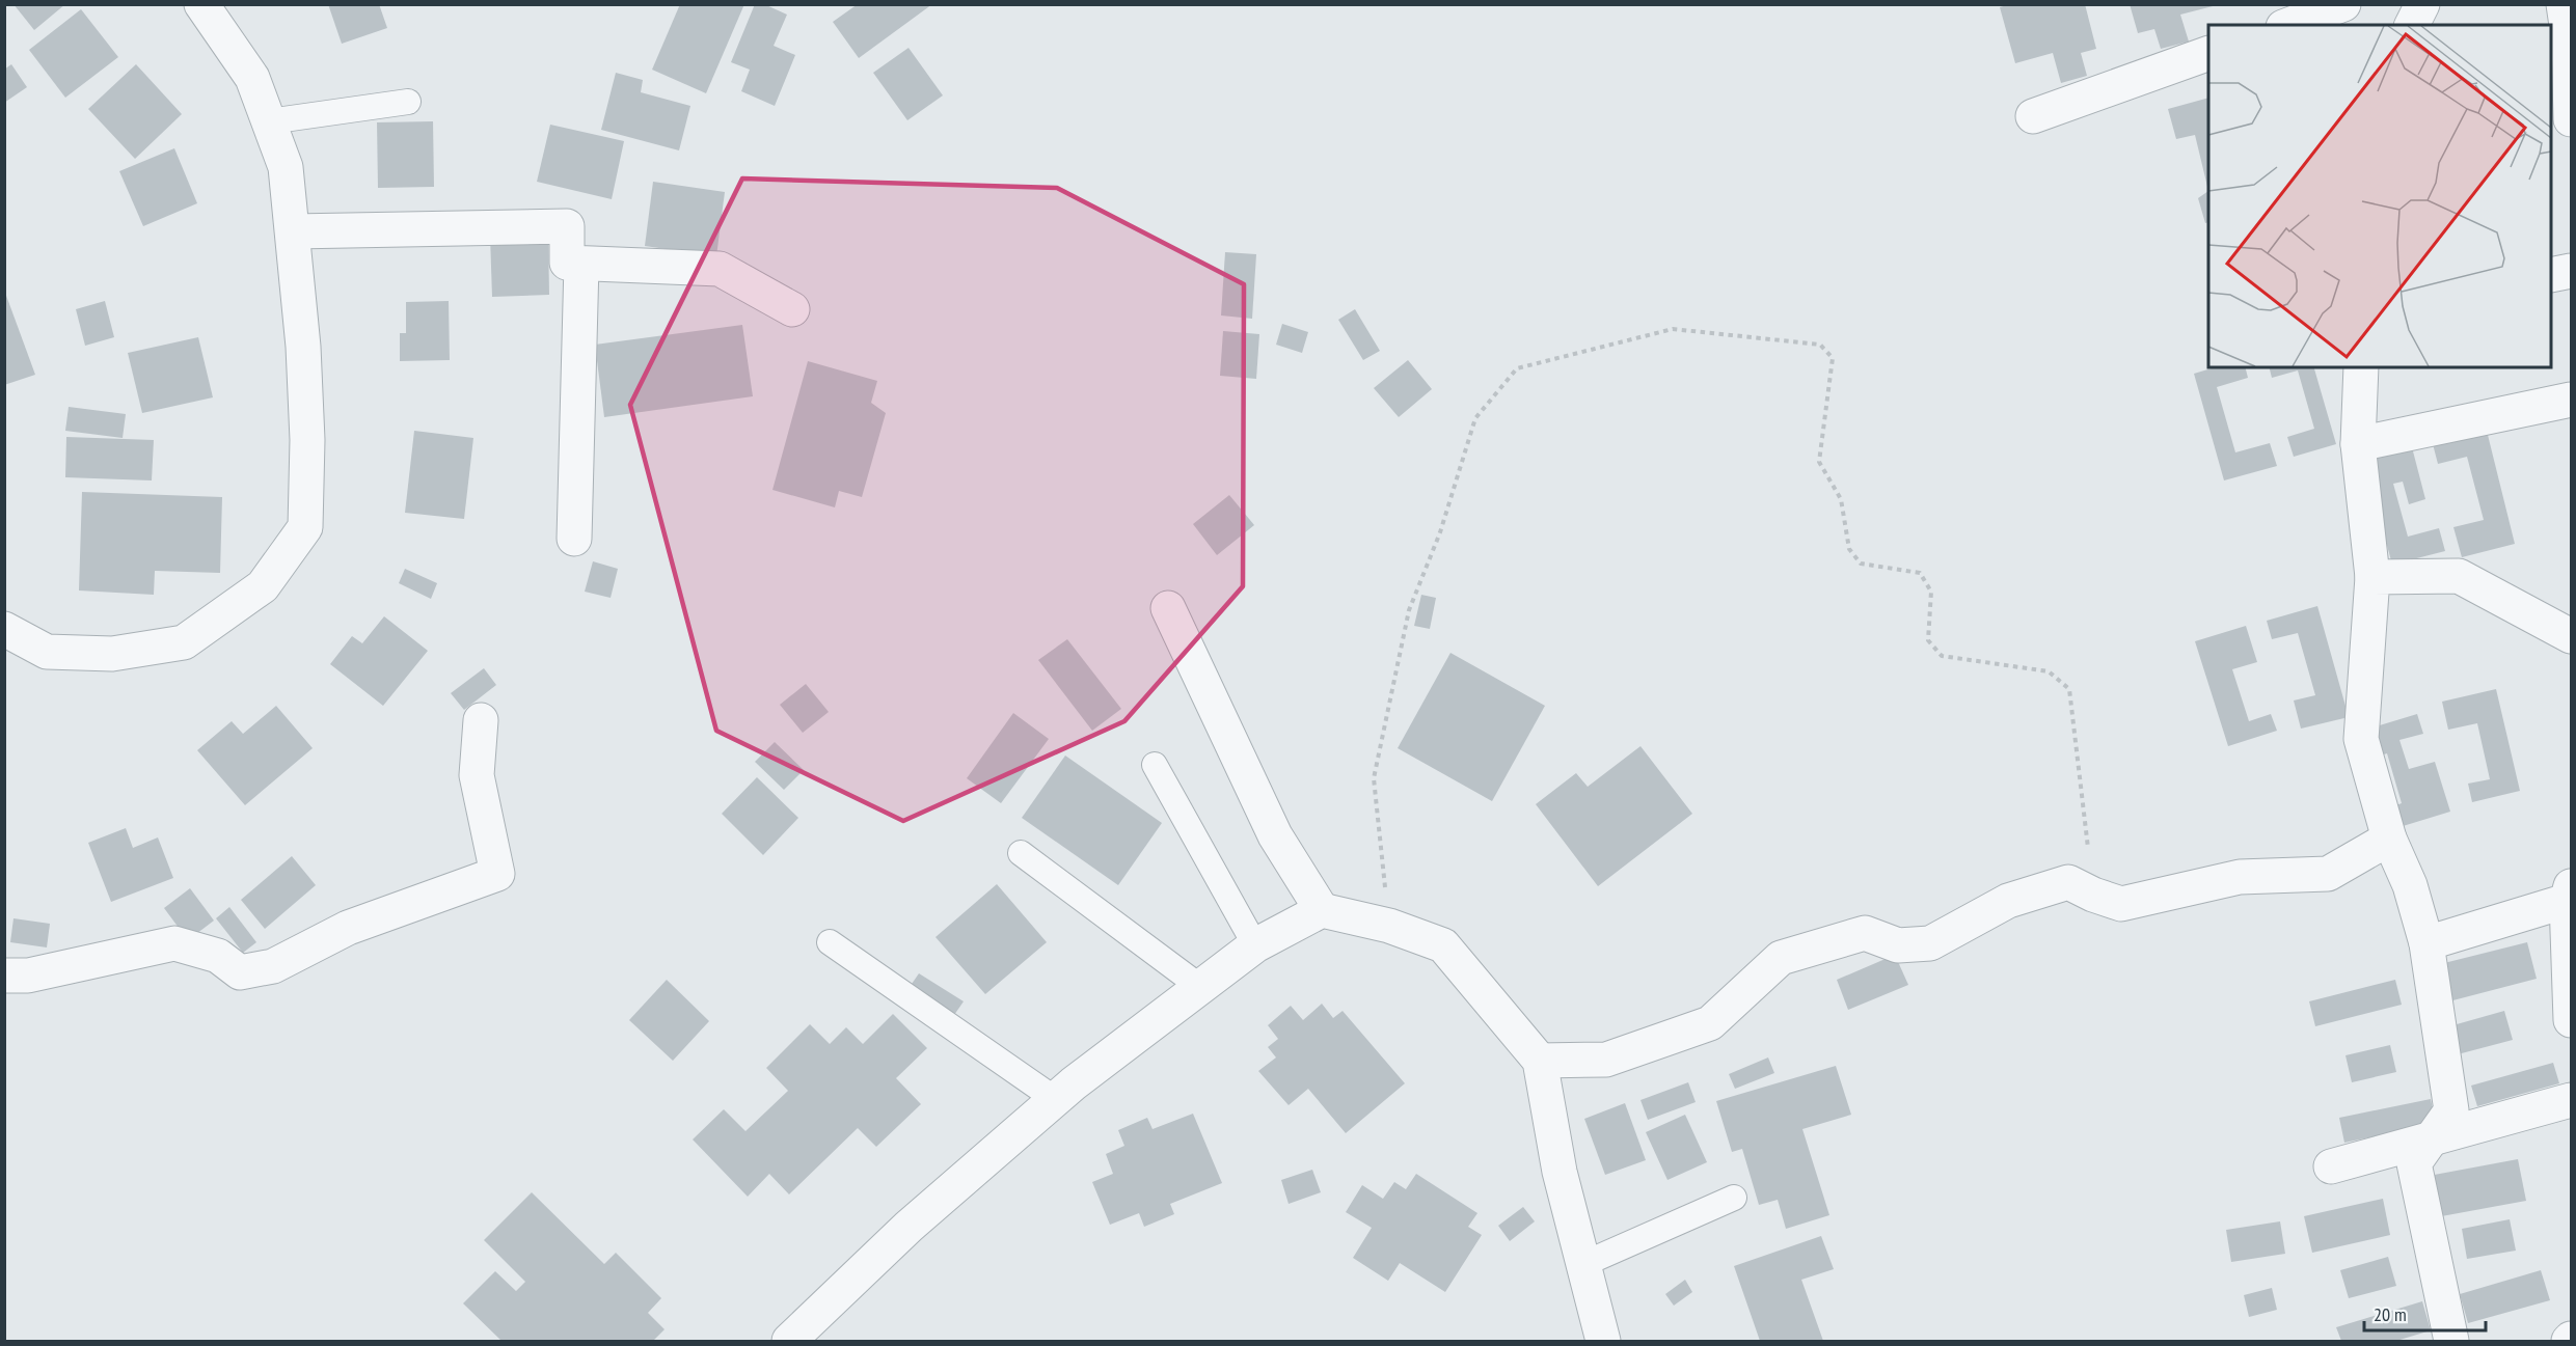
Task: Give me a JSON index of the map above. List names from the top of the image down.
{
  "scale_bar": "20 m"
}
